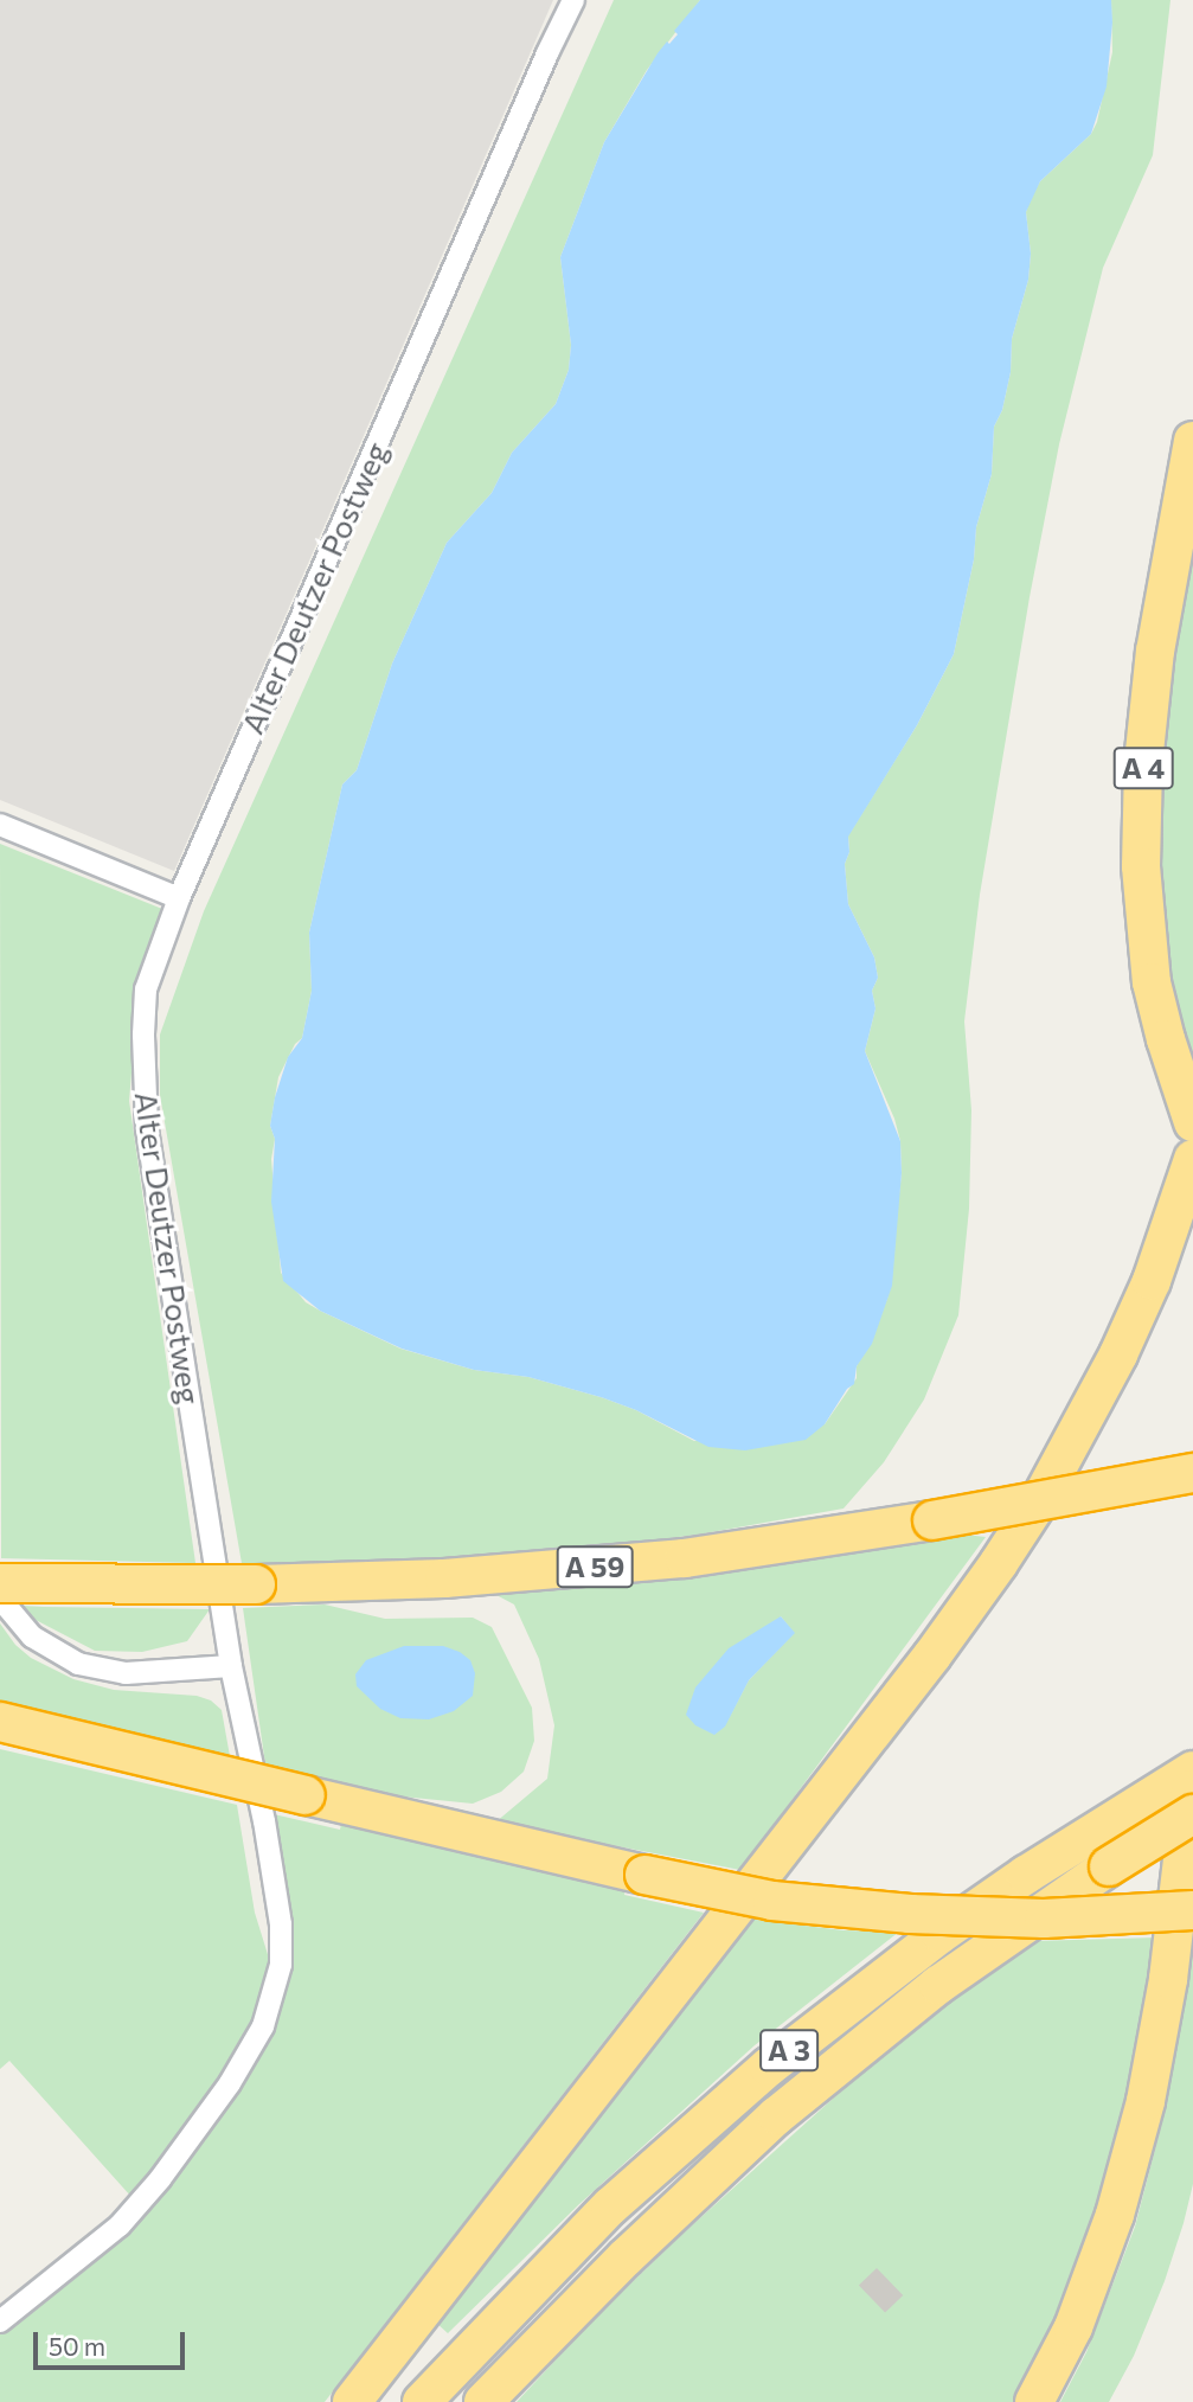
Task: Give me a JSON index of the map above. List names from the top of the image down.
{
  "streets": {
    "highway": ["A 4", "A 59", "A 3"],
    "street": ["Alter Deutzer Postweg"]
  },
  "scale_bar": "50 m"
}
